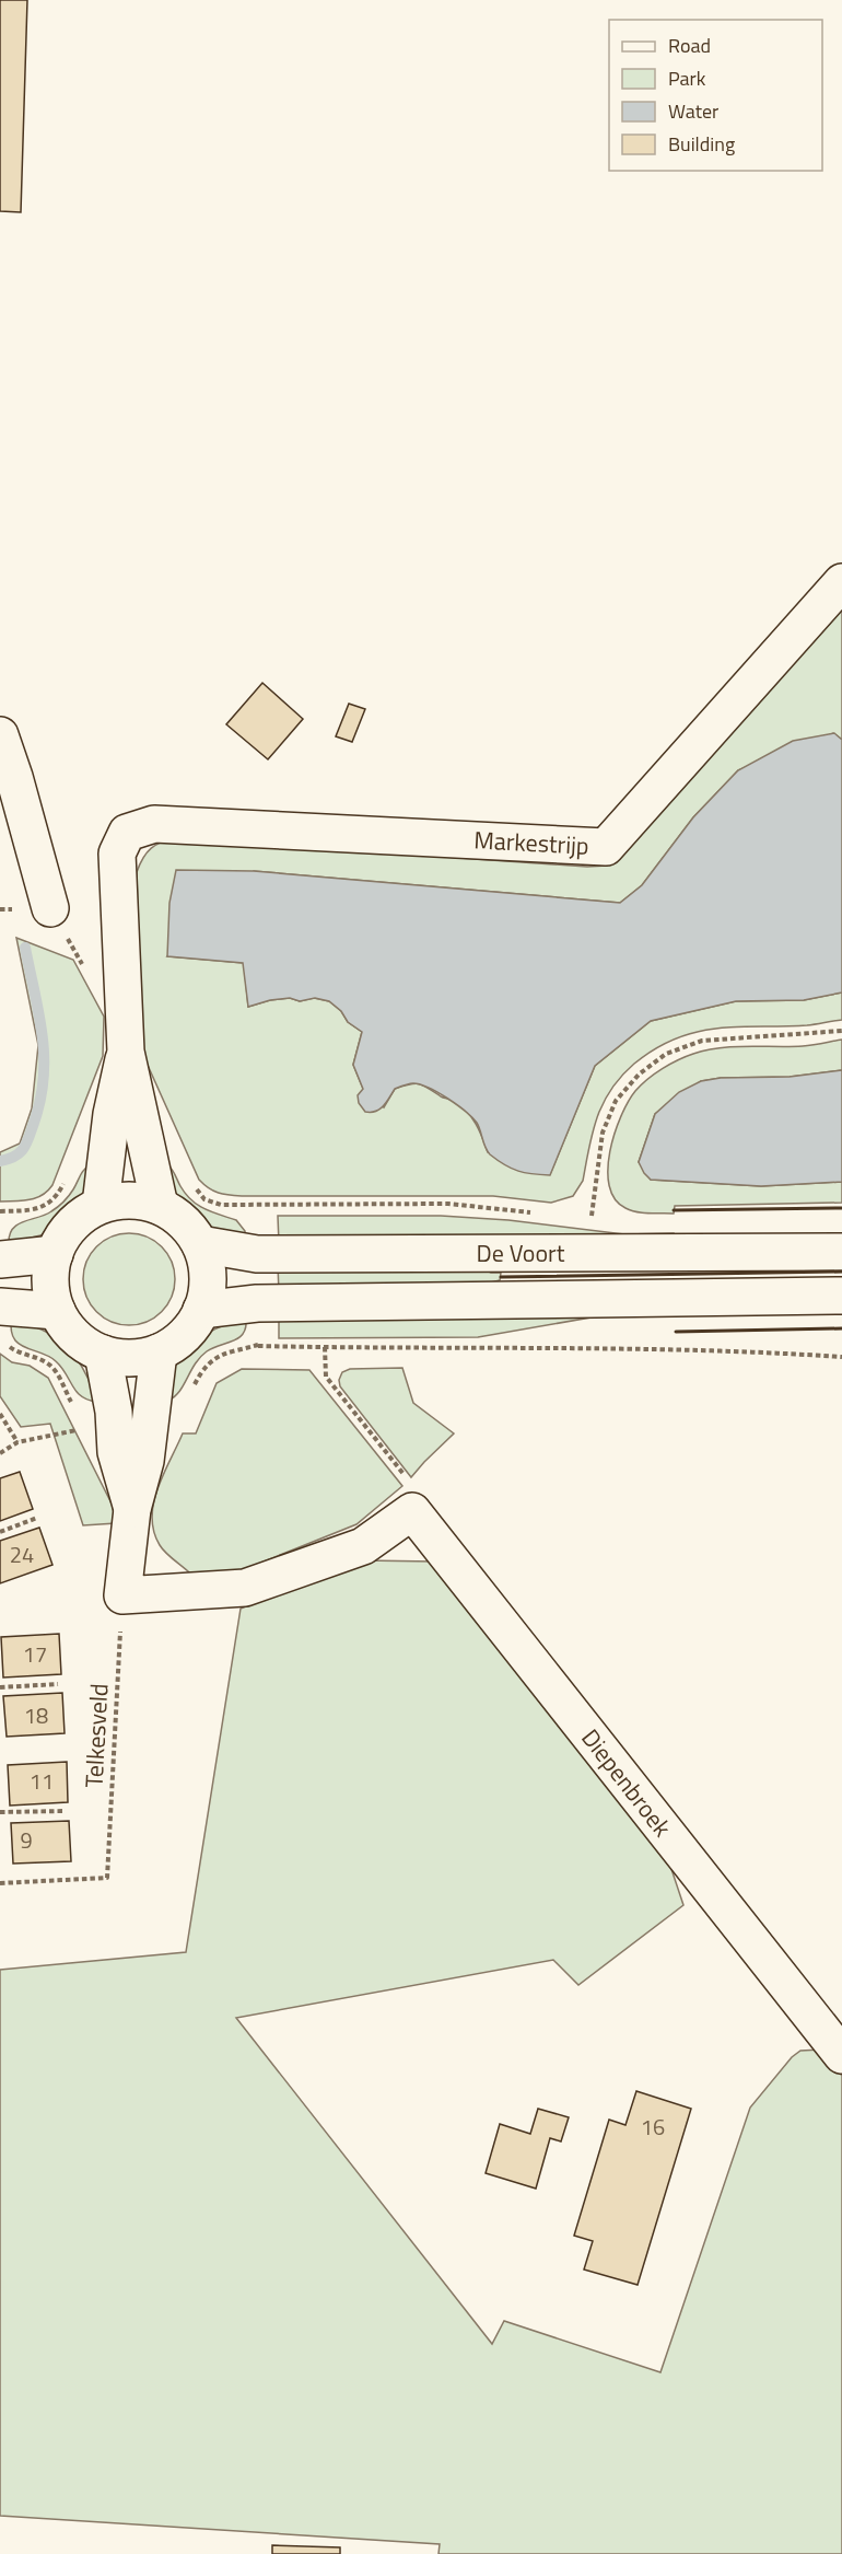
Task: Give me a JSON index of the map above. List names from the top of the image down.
{
  "streets": {
    "street": ["Markestrijp", "De Voort", "Diepenbroek"],
    "path": ["Telkesveld"]
  },
  "house_numbers": [
    "24",
    "17",
    "18",
    "11",
    "9",
    "16"
  ],
  "legend": [
    "Road",
    "Park",
    "Water",
    "Building"
  ]
}
